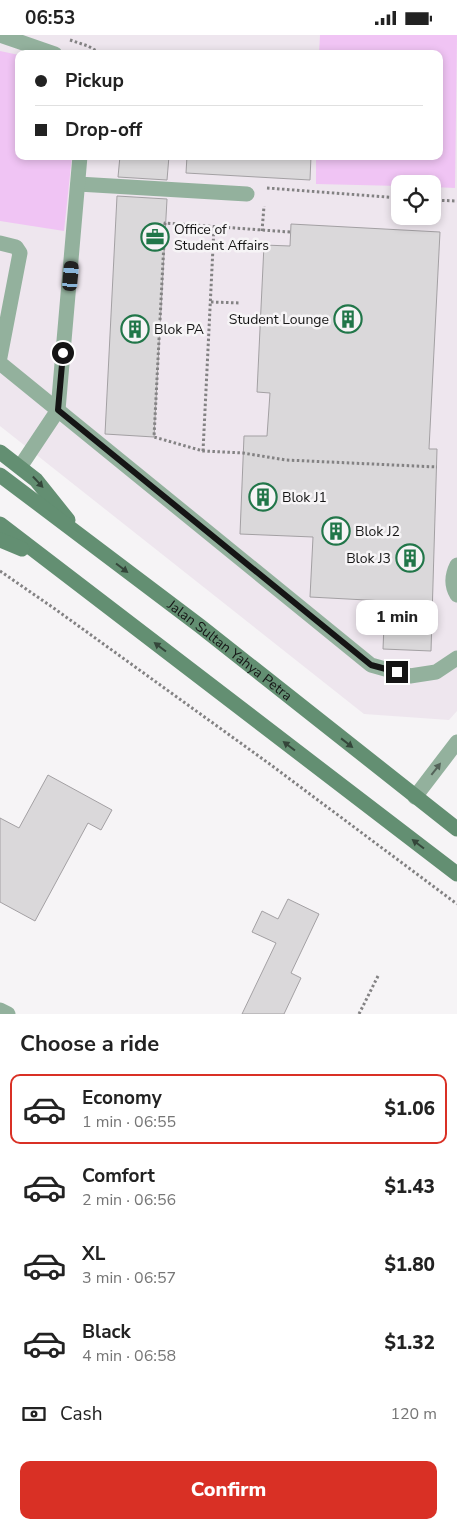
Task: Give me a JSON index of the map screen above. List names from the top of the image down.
{
  "streets": {
    "main road": ["Jalan Sultan Yahya Petra"]
  },
  "places": {
    "office": ["Office of Student Affairs"],
    "building": [
      "Student Lounge",
      "Blok PA",
      "Blok J1",
      "Blok J2",
      "Blok J3"
    ]
  },
  "page": {
    "status": "06:53",
    "banner": ["Pickup", "Drop-off"],
    "bubble": "1 min",
    "heading": "Choose a ride",
    "list": [
      {
        "name": "Economy",
        "note": "1 min · 06:55",
        "value": "$1.06"
      },
      {
        "name": "Comfort",
        "note": "2 min · 06:56",
        "value": "$1.43"
      },
      {
        "name": "XL",
        "note": "3 min · 06:57",
        "value": "$1.80"
      },
      {
        "name": "Black",
        "note": "4 min · 06:58",
        "value": "$1.32"
      }
    ],
    "pay": ["Cash", "120 m"],
    "buttons": "Confirm"
  }
}
